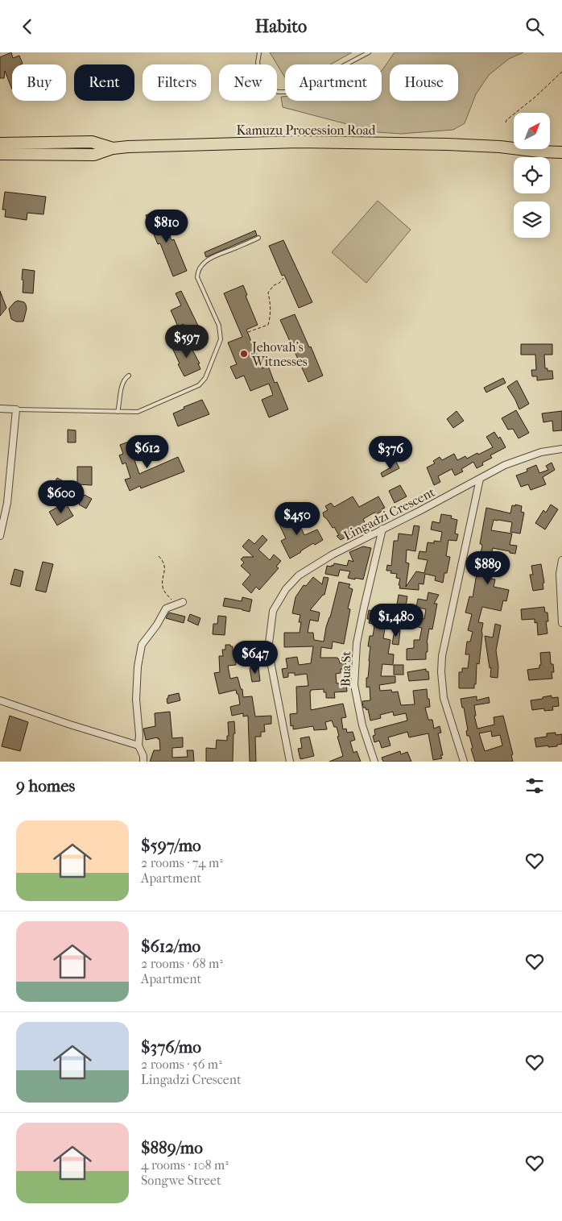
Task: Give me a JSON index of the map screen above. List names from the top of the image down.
{
  "streets": {
    "highway": ["Kamuzu Procession Road"],
    "street": ["Lingadzi Crescent", "Bua St"]
  },
  "crossings": [
    ["Lingadzi Crescent", "Bua St"]
  ],
  "places": ["Jehovah's Witnesses"],
  "north": "top right",
  "page": {
    "header": "Habito",
    "chip": [
      "Buy",
      "Rent",
      "Filters",
      "New",
      "Apartment",
      "House"
    ],
    "price": [
      "$810",
      "$597",
      "$612",
      "$376",
      "$600",
      "$450",
      "$889",
      "$1,480",
      "$647"
    ],
    "heading": "9 homes",
    "list": [
      {
        "name": "$597/mo",
        "note": "2 rooms · 74 m² · Apartment"
      },
      {
        "name": "$612/mo",
        "note": "2 rooms · 68 m² · Apartment"
      },
      {
        "name": "$376/mo",
        "note": "2 rooms · 56 m² · Lingadzi Crescent"
      },
      {
        "name": "$889/mo",
        "note": "4 rooms · 108 m² · Songwe Street"
      }
    ]
  }
}
